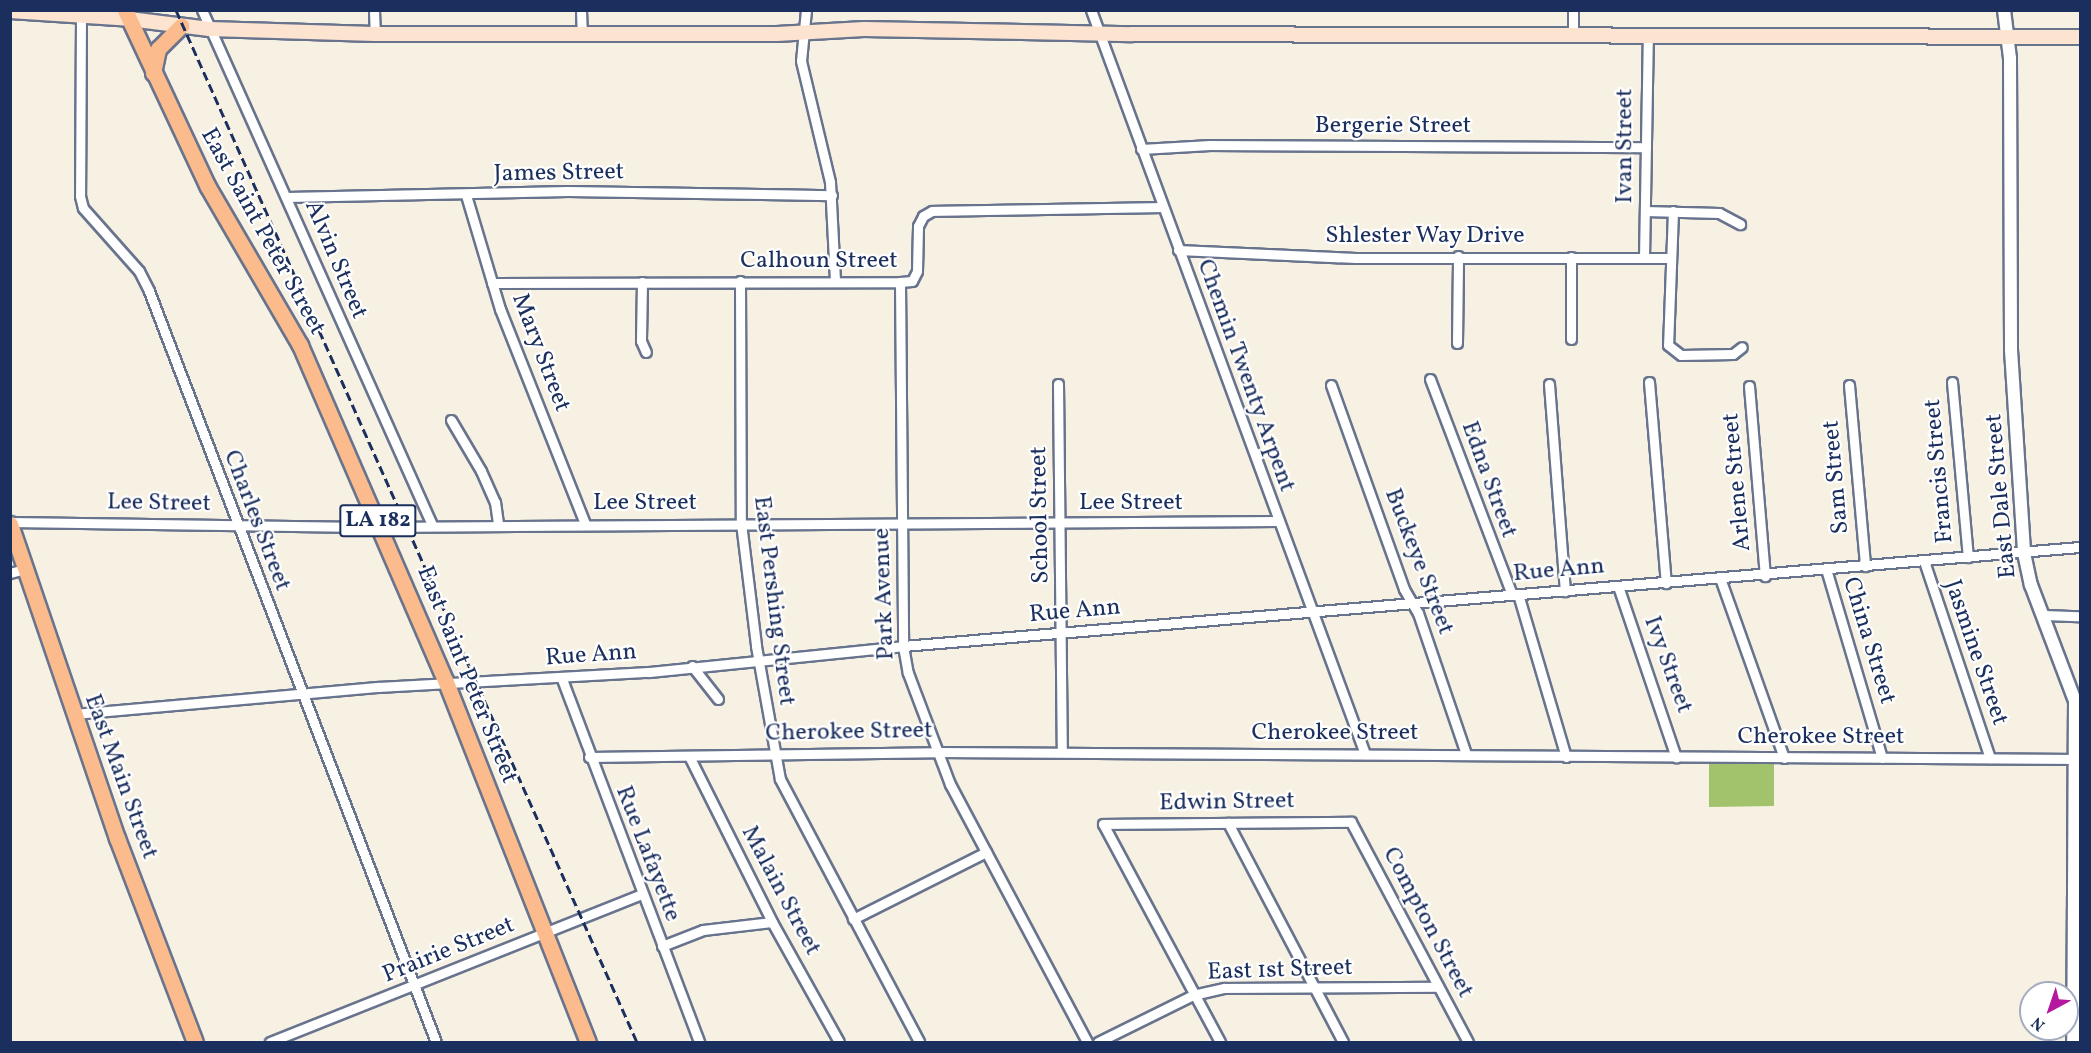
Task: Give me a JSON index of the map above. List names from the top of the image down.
{
  "streets": {
    "main road": ["East Saint Peter Street", "LA 182", "East Main Street"],
    "street": [
      "Bergerie Street",
      "Ivan Street",
      "James Street",
      "Shlester Way Drive",
      "Alvin Street",
      "Calhoun Street",
      "Mary Street",
      "Chemin Twenty Arpent",
      "Francis Street",
      "Sam Street",
      "Edna Street",
      "Arlene Street",
      "East Dale Street",
      "Lee Street",
      "School Street",
      "Charles Street",
      "Buckeye Street",
      "Rue Ann",
      "Park Avenue",
      "East Pershing Street",
      "China Street",
      "Jasmine Street",
      "Ivy Street",
      "Cherokee Street",
      "Edwin Street",
      "Rue Lafayette",
      "Malain Street",
      "Compton Street",
      "Prairie Street",
      "East 1st Street"
    ]
  },
  "crossings": [
    ["Bergerie Street", "Ivan Street"],
    ["Bergerie Street", "Chemin Twenty Arpent"],
    ["Ivan Street", "Shlester Way Drive"],
    ["James Street", "Alvin Street"],
    ["James Street", "Mary Street"],
    ["East Saint Peter Street", "Lee Street"],
    ["East Saint Peter Street", "Rue Ann"],
    ["East Saint Peter Street", "Prairie Street"],
    ["Shlester Way Drive", "Chemin Twenty Arpent"],
    ["Alvin Street", "Lee Street"],
    ["Calhoun Street", "Mary Street"],
    ["Calhoun Street", "Chemin Twenty Arpent"],
    ["Calhoun Street", "Park Avenue"],
    ["Calhoun Street", "East Pershing Street"],
    ["Mary Street", "Lee Street"],
    ["Chemin Twenty Arpent", "Lee Street"],
    ["Chemin Twenty Arpent", "Rue Ann"],
    ["Chemin Twenty Arpent", "Cherokee Street"],
    ["Francis Street", "Rue Ann"],
    ["Sam Street", "Rue Ann"],
    ["Edna Street", "Rue Ann"],
    ["Edna Street", "Cherokee Street"],
    ["Arlene Street", "Rue Ann"],
    ["East Dale Street", "Rue Ann"],
    ["East Dale Street", "Cherokee Street"],
    ["Lee Street", "School Street"],
    ["Lee Street", "Charles Street"],
    ["Lee Street", "Park Avenue"],
    ["Lee Street", "East Pershing Street"],
    ["Lee Street", "East Main Street"],
    ["School Street", "Rue Ann"],
    ["School Street", "Cherokee Street"],
    ["Charles Street", "Rue Ann"],
    ["Charles Street", "Prairie Street"],
    ["Buckeye Street", "Rue Ann"],
    ["Buckeye Street", "Cherokee Street"],
    ["Rue Ann", "Park Avenue"],
    ["Rue Ann", "East Pershing Street"],
    ["Rue Ann", "China Street"],
    ["Rue Ann", "Jasmine Street"],
    ["Rue Ann", "Ivy Street"],
    ["Rue Ann", "East Main Street"],
    ["Rue Ann", "Rue Lafayette"],
    ["Park Avenue", "Cherokee Street"],
    ["East Pershing Street", "Cherokee Street"],
    ["China Street", "Cherokee Street"],
    ["Jasmine Street", "Cherokee Street"],
    ["Ivy Street", "Cherokee Street"],
    ["Cherokee Street", "Rue Lafayette"],
    ["Cherokee Street", "Malain Street"],
    ["Edwin Street", "Compton Street"],
    ["Edwin Street", "East 1st Street"],
    ["Rue Lafayette", "Prairie Street"],
    ["Compton Street", "East 1st Street"]
  ],
  "north": "bottom left"
}
